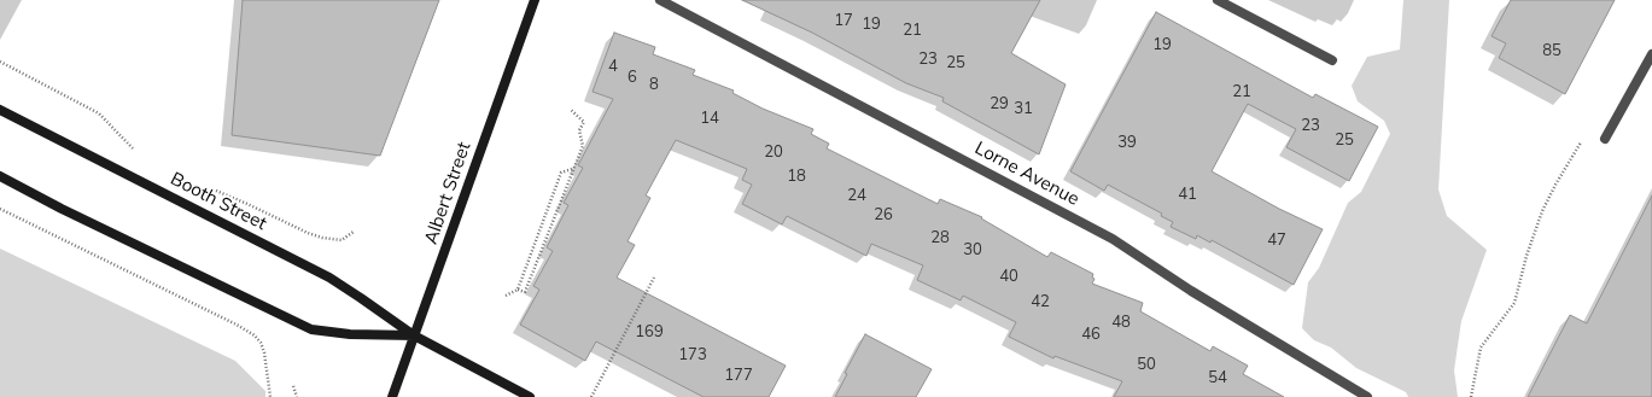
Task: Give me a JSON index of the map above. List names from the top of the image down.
{
  "streets": {
    "main road": ["Albert Street", "Booth Street"],
    "street": ["Lorne Avenue"]
  },
  "crossings": [
    ["Albert Street", "Booth Street"]
  ],
  "house_numbers": [
    "17",
    "19",
    "21",
    "19",
    "85",
    "23",
    "25",
    "4",
    "6",
    "8",
    "21",
    "29",
    "31",
    "14",
    "23",
    "25",
    "39",
    "20",
    "18",
    "41",
    "24",
    "26",
    "28",
    "47",
    "30",
    "40",
    "42",
    "48",
    "169",
    "46",
    "173",
    "50",
    "177",
    "54"
  ]
}
